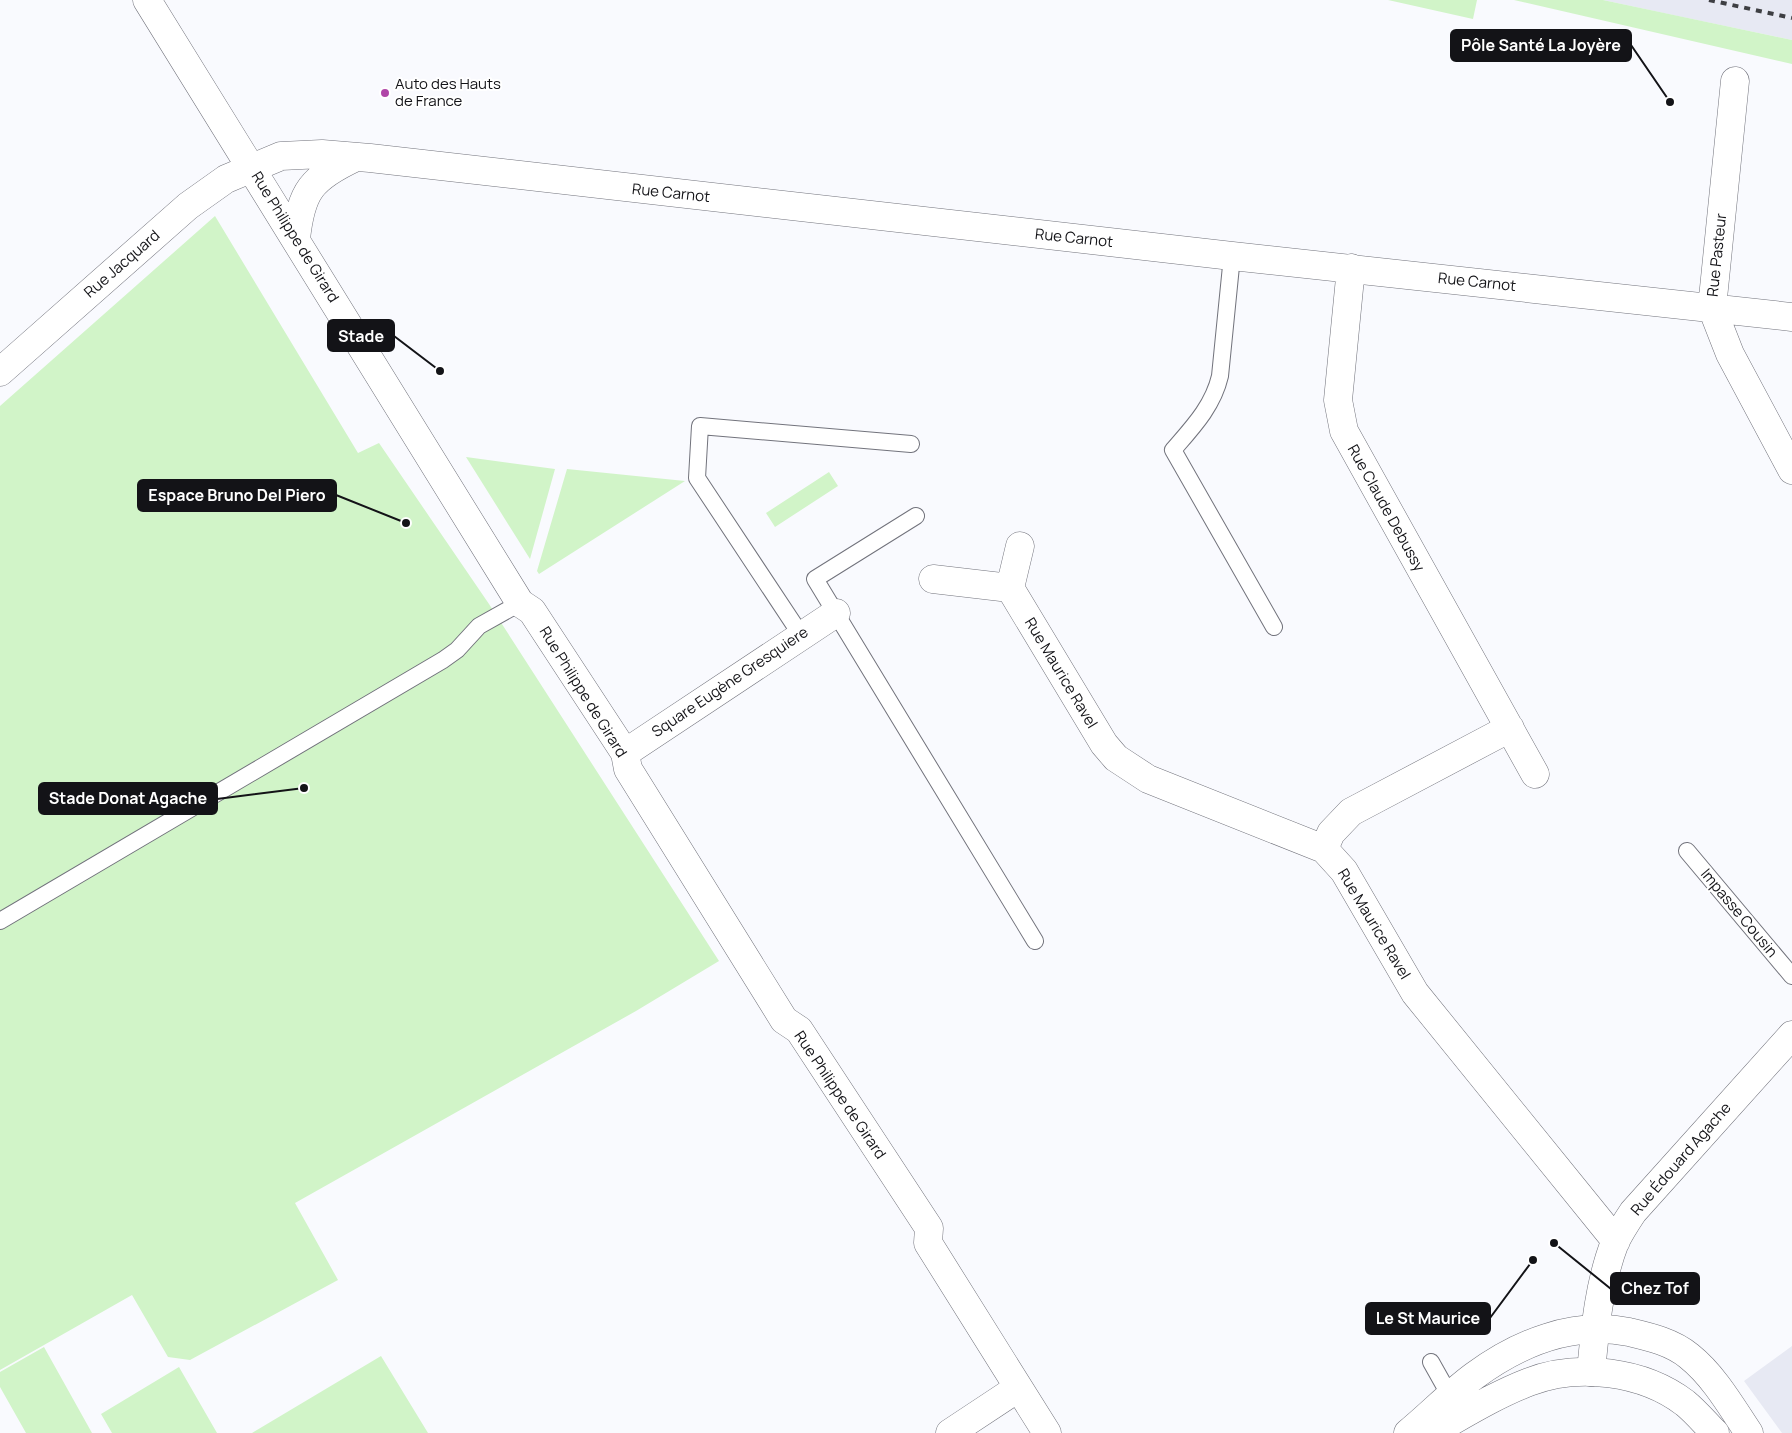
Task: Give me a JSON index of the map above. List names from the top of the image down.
{
  "streets": {
    "street": [
      "Rue Carnot",
      "Rue Philippe de Girard",
      "Rue Pasteur",
      "Rue Jacquard",
      "Rue Claude Debussy",
      "Rue Maurice Ravel",
      "Square Eugène Gresquiere",
      "Rue Édouard Agache"
    ],
    "lane": ["Impasse Cousin"]
  },
  "crossings": [
    ["Rue Carnot", "Rue Philippe de Girard"],
    ["Rue Carnot", "Rue Pasteur"],
    ["Rue Carnot", "Rue Jacquard"],
    ["Rue Carnot", "Rue Claude Debussy"],
    ["Rue Philippe de Girard", "Rue Jacquard"],
    ["Rue Philippe de Girard", "Square Eugène Gresquiere"],
    ["Rue Maurice Ravel", "Rue Édouard Agache"]
  ],
  "places": [
    "Auto des Hauts de France",
    "Pôle Santé La Joyère",
    "Stade",
    "Espace Bruno Del Piero",
    "Stade Donat Agache",
    "Chez Tof",
    "Le St Maurice"
  ]
}
